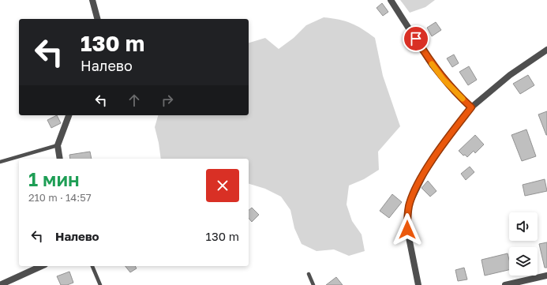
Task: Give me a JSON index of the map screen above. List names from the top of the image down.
{
  "page": {
    "turn": ["130 m", "Налево"],
    "heading": ["1 мин", "210 m · 14:57"],
    "list": [
      {
        "name": "Налево",
        "value": "130 m"
      }
    ]
  }
}
